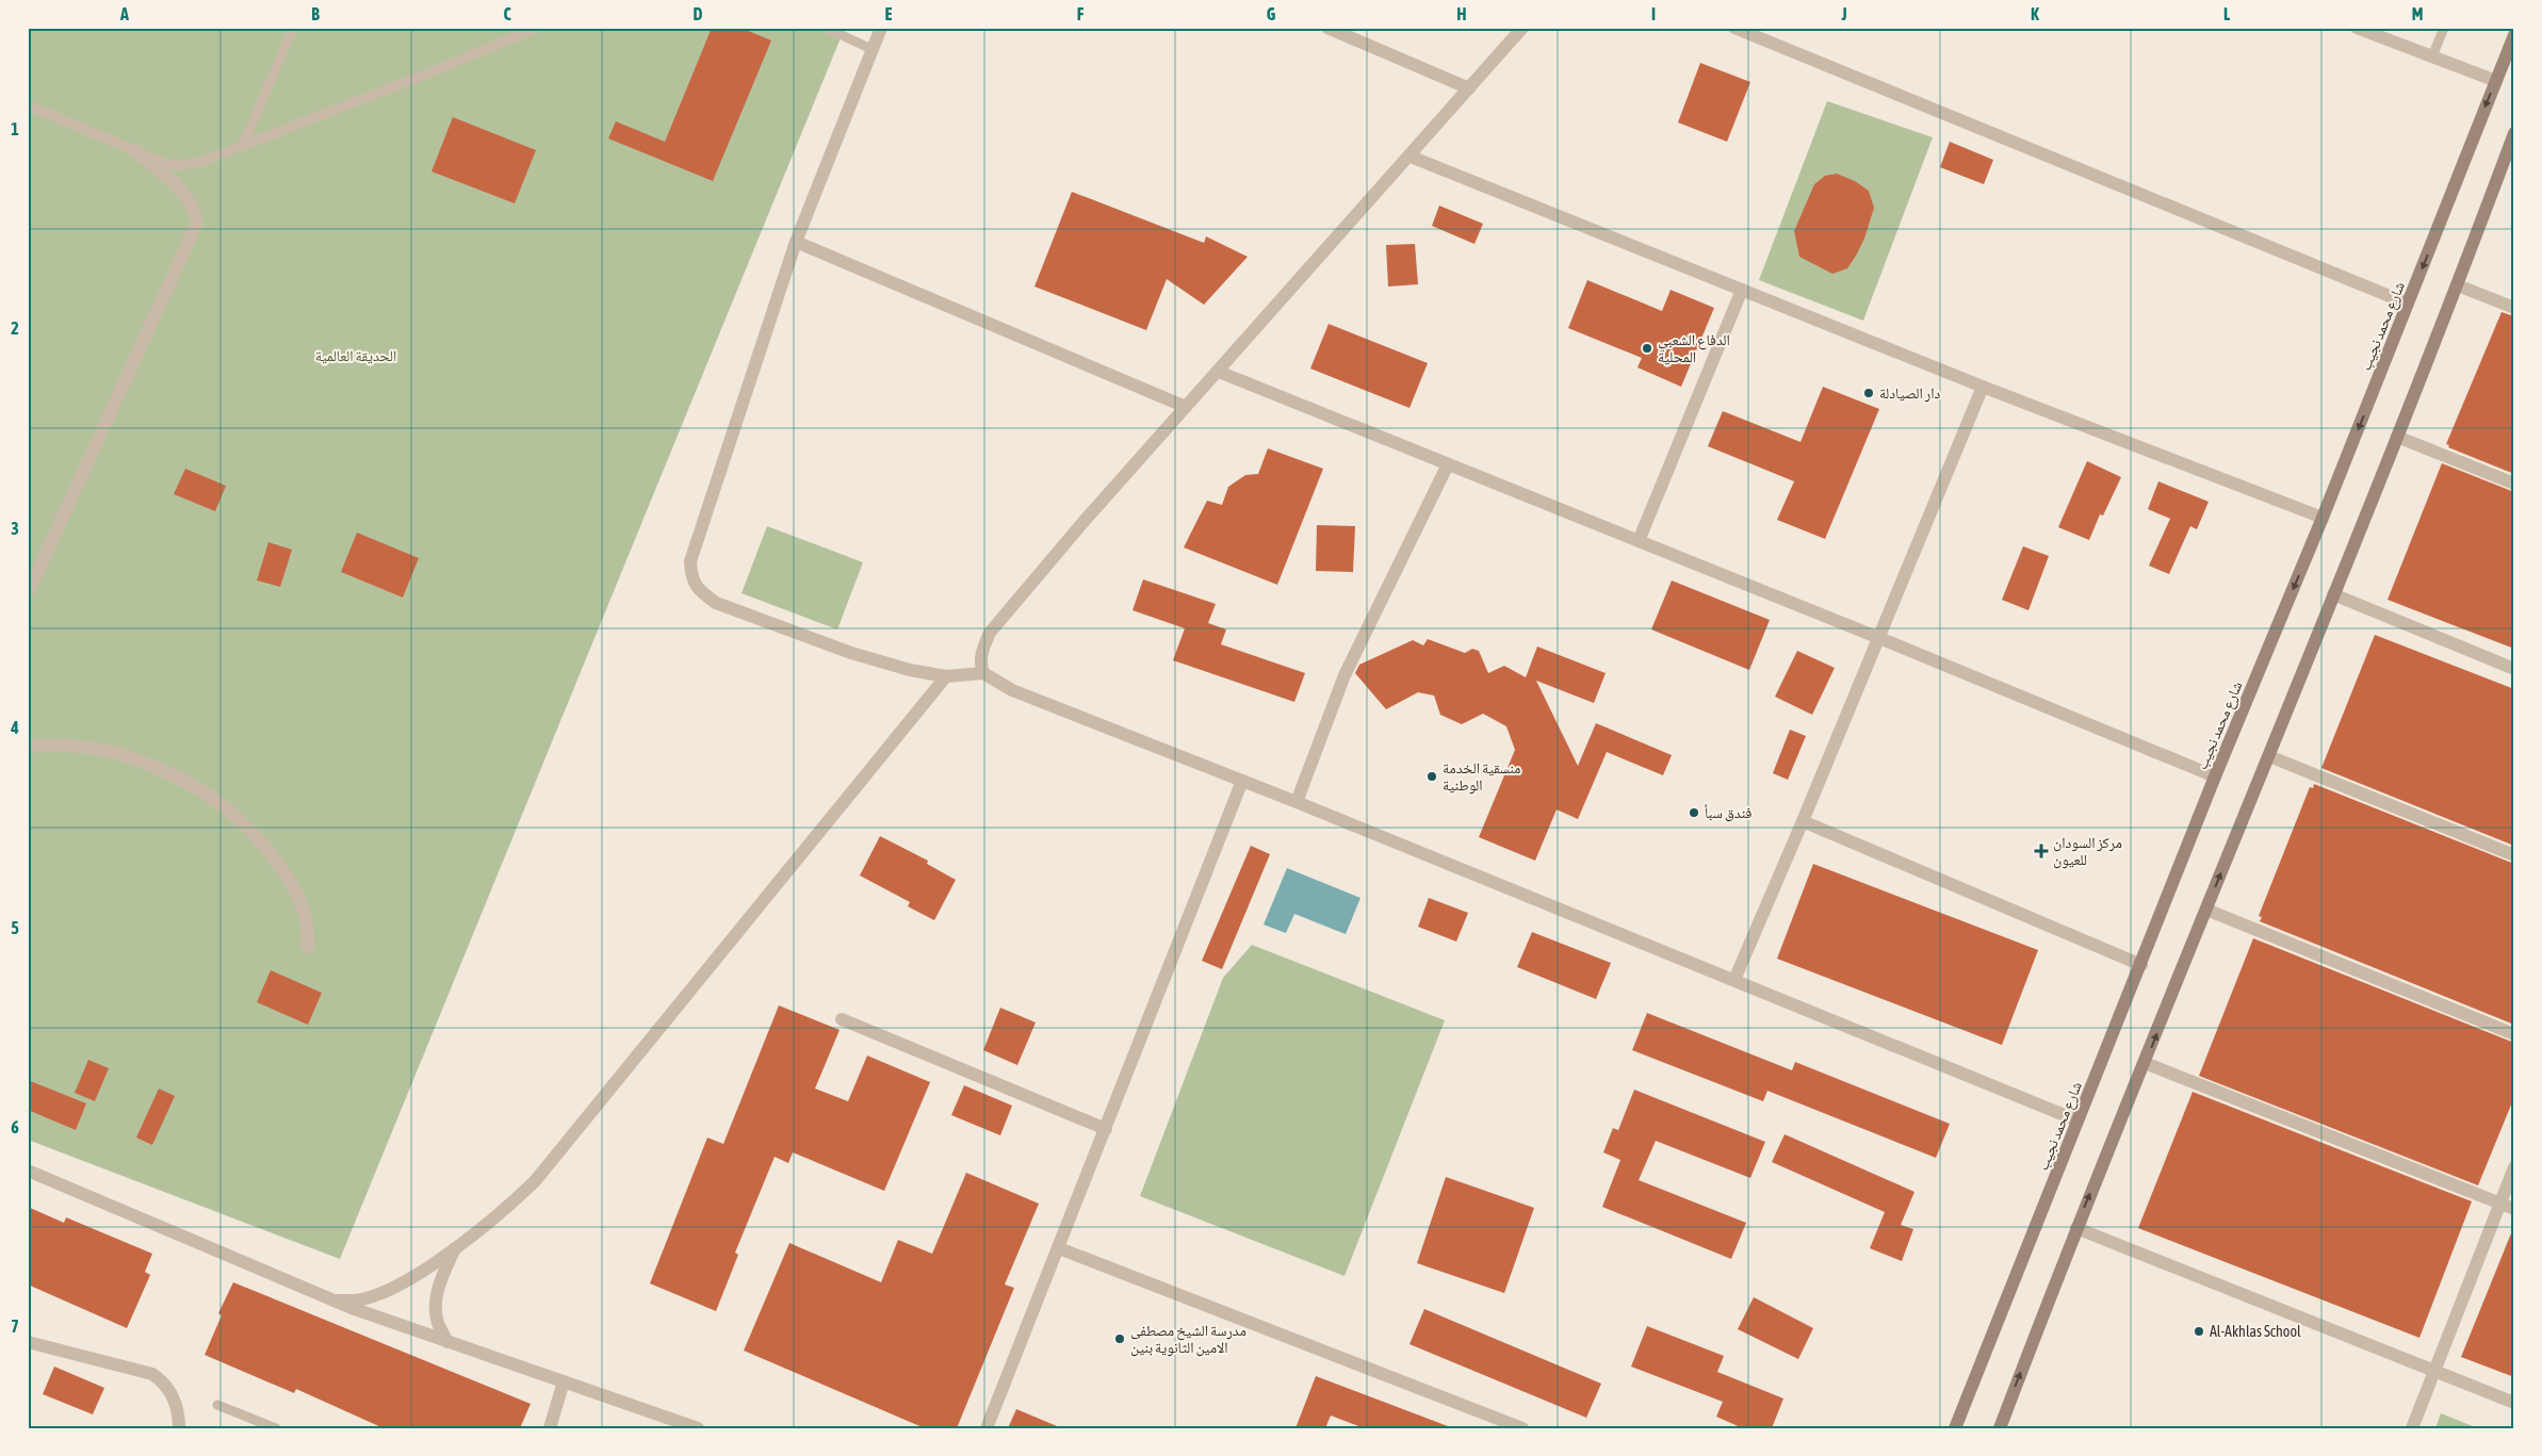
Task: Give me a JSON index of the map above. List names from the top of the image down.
{
  "streets": {
    "main road": ["شارع محمد نجيب"]
  },
  "parks": ["الحديقة العالمية"],
  "places": {
    "other": [
      "الدفاع الشعبي المحلية",
      "دار الصيادلة",
      "منسقية الخدمة الوطنية",
      "فندق سبأ",
      "Al-Akhlas School",
      "مدرسة الشيخ مصطفى الامين الثانوية بنين"
    ],
    "health": ["مركز السودان للعيون"]
  },
  "grid": {
    "columns": [
      "A",
      "B",
      "C",
      "D",
      "E",
      "F",
      "G",
      "H",
      "I",
      "J",
      "K",
      "L",
      "M"
    ],
    "rows": [
      "1",
      "2",
      "3",
      "4",
      "5",
      "6",
      "7"
    ]
  }
}
